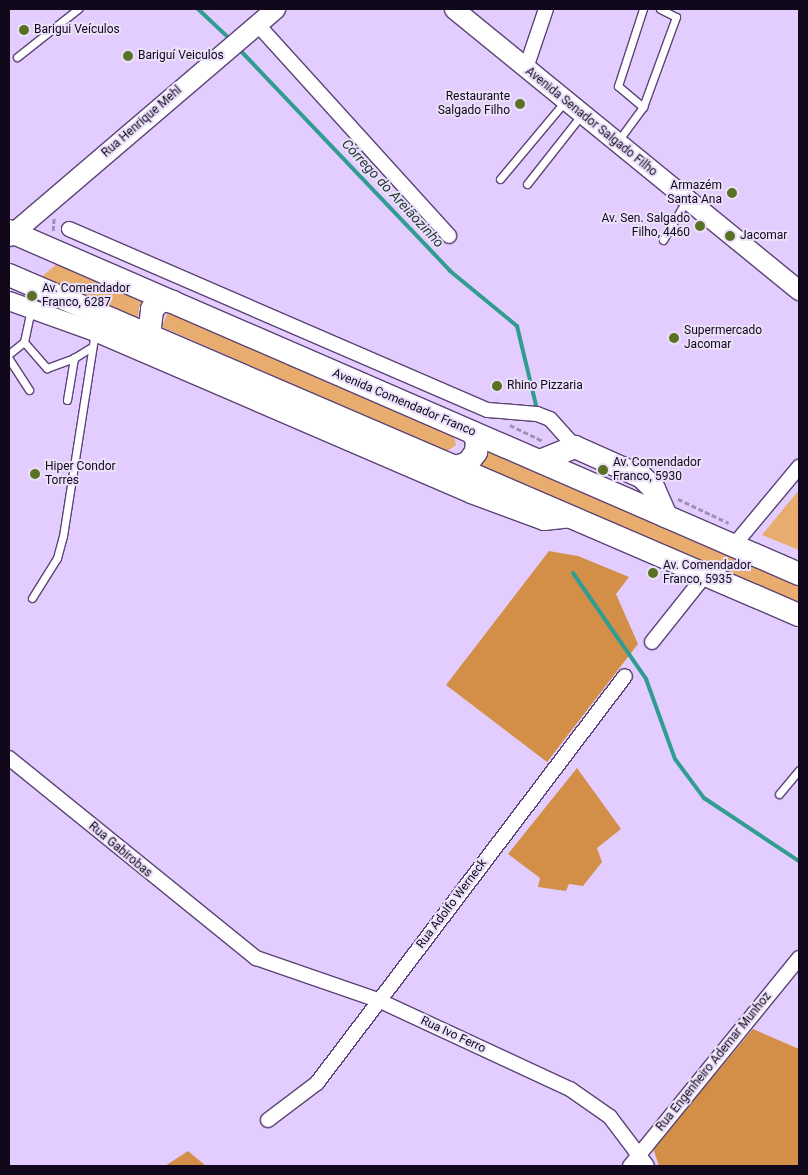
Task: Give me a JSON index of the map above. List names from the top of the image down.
{
  "streets": {
    "highway": ["Avenida Comendador Franco"],
    "main road": ["Rua Henrique Mehl", "Avenida Senador Salgado Filho"],
    "street": [
      "Rua Gabirobas",
      "Rua Adolfo Werneck",
      "Rua Ivo Ferro",
      "Rua Engenheiro Ademar Munhoz"
    ]
  },
  "crossings": [
    ["Rua Henrique Mehl", "Avenida Comendador Franco"],
    ["Rua Gabirobas", "Rua Ivo Ferro"],
    ["Rua Adolfo Werneck", "Rua Ivo Ferro"],
    ["Rua Ivo Ferro", "Rua Engenheiro Ademar Munhoz"]
  ],
  "water": ["Córrego do Areiãozinho"],
  "places": [
    "Barigui Veículos",
    "Bariguí Veiculos",
    "Restaurante Salgado Filho",
    "Armazém Santa Ana",
    "Av. Sen. Salgado Filho, 4460",
    "Jacomar",
    "Av. Comendador Franco, 6287",
    "Supermercado Jacomar",
    "Rhino Pizzaria",
    "Av. Comendador Franco, 5930",
    "Hiper Condor Torres",
    "Av. Comendador Franco, 5935"
  ]
}
